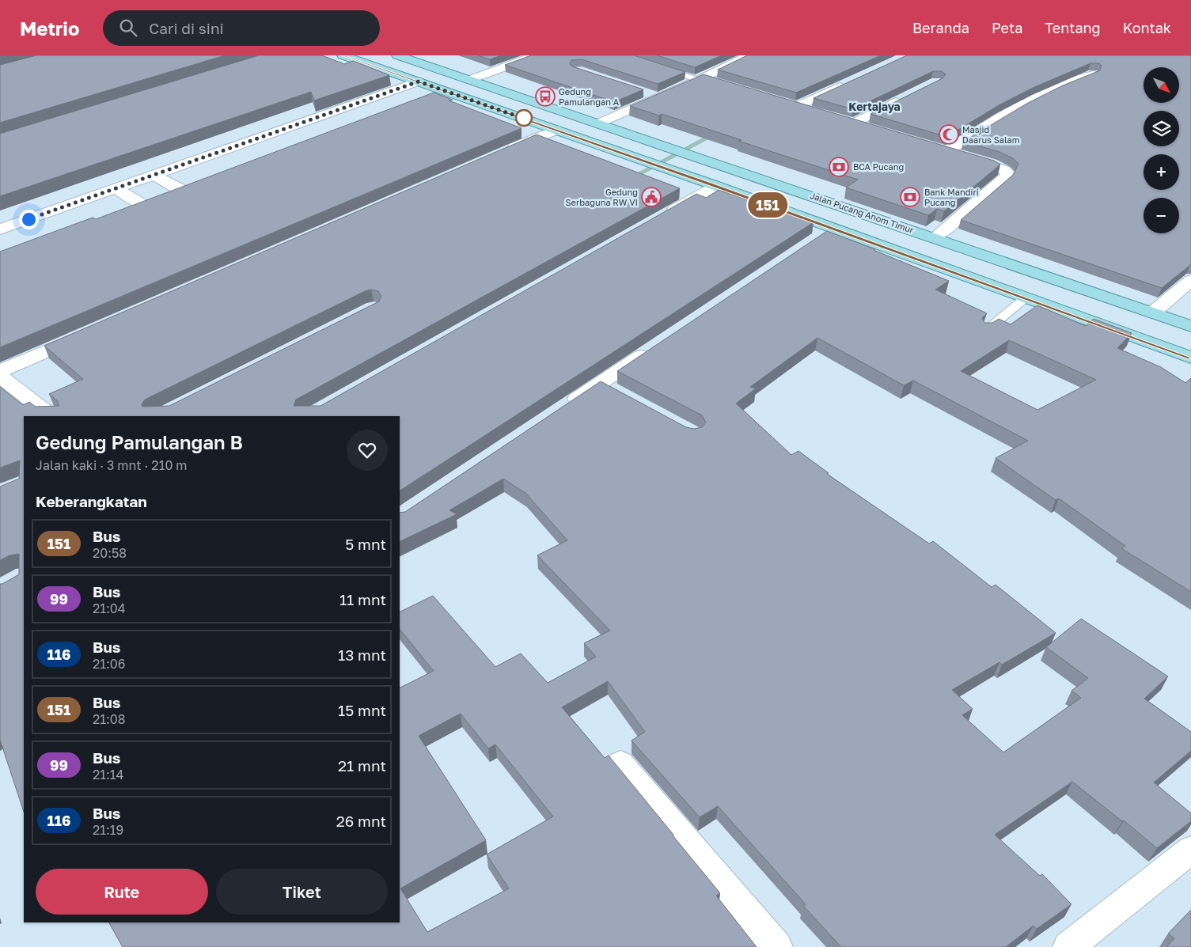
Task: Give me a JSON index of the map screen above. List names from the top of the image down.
{
  "streets": {
    "main road": ["Jalan Pucang Anom Timur"]
  },
  "districts": ["Kertajaya"],
  "places": {
    "bus stop": ["Gedung Pamulangan A"],
    "mosque": ["Masjid Daarus Salam"],
    "bank": ["BCA Pucang", "Bank Mandiri Pucang"],
    "public building": ["Gedung Serbaguna RW VI"]
  },
  "lines": ["bus line 151"],
  "north": "bottom right",
  "page": {
    "header": "Metrio",
    "search": "Cari di sini",
    "nav": [
      "Beranda",
      "Peta",
      "Tentang",
      "Kontak"
    ],
    "on_map": "151",
    "map_buttons": ["+", "−"],
    "heading": [
      ["Gedung Pamulangan B", "Jalan kaki · 3 mnt · 210 m"],
      "Keberangkatan"
    ],
    "list": [
      {
        "mark": "151",
        "name": "Bus",
        "note": "20:58",
        "value": "5 mnt"
      },
      {
        "mark": "99",
        "name": "Bus",
        "note": "21:04",
        "value": "11 mnt"
      },
      {
        "mark": "116",
        "name": "Bus",
        "note": "21:06",
        "value": "13 mnt"
      },
      {
        "mark": "151",
        "name": "Bus",
        "note": "21:08",
        "value": "15 mnt"
      },
      {
        "mark": "99",
        "name": "Bus",
        "note": "21:14",
        "value": "21 mnt"
      },
      {
        "mark": "116",
        "name": "Bus",
        "note": "21:19",
        "value": "26 mnt"
      }
    ],
    "buttons": ["Rute", "Tiket"]
  }
}
